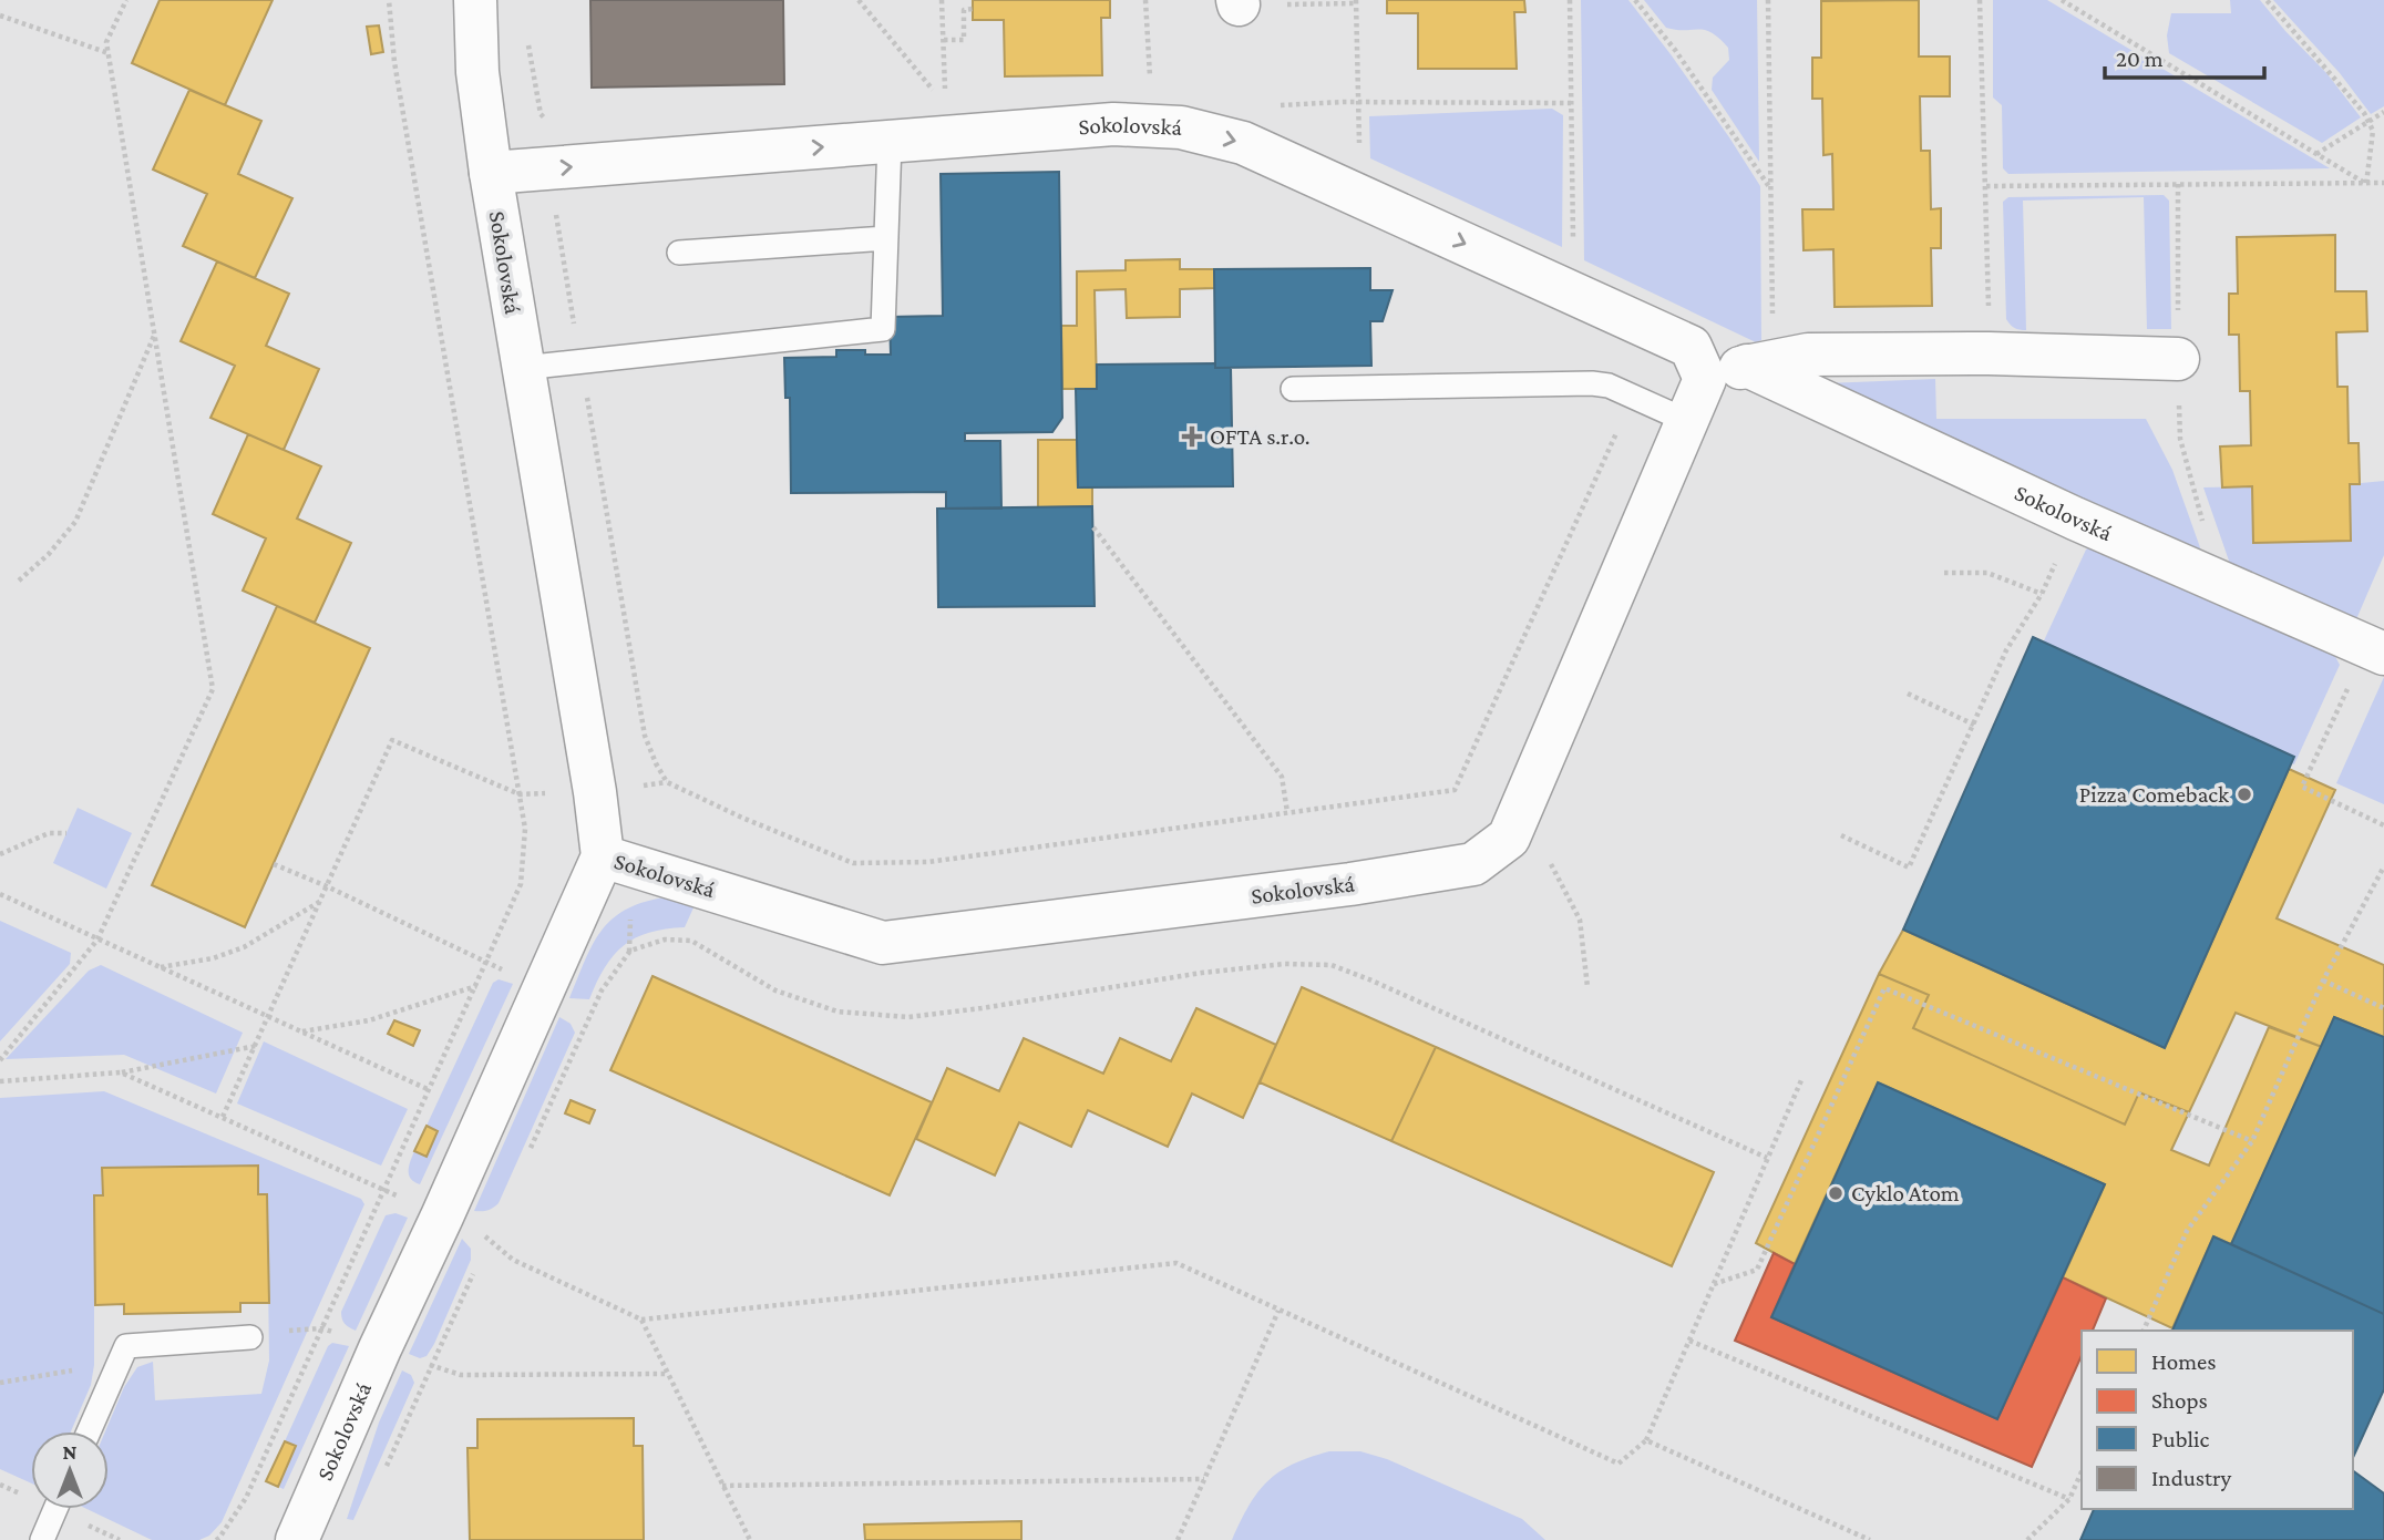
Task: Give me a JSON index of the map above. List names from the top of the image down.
{
  "streets": {
    "street": ["Sokolovská"]
  },
  "places": {
    "health": ["OFTA s.r.o."],
    "other": ["Pizza Comeback", "Cyklo Atom"]
  },
  "legend": [
    "Homes",
    "Shops",
    "Public",
    "Industry"
  ],
  "scale_bar": "20 m",
  "north": "top"
}
